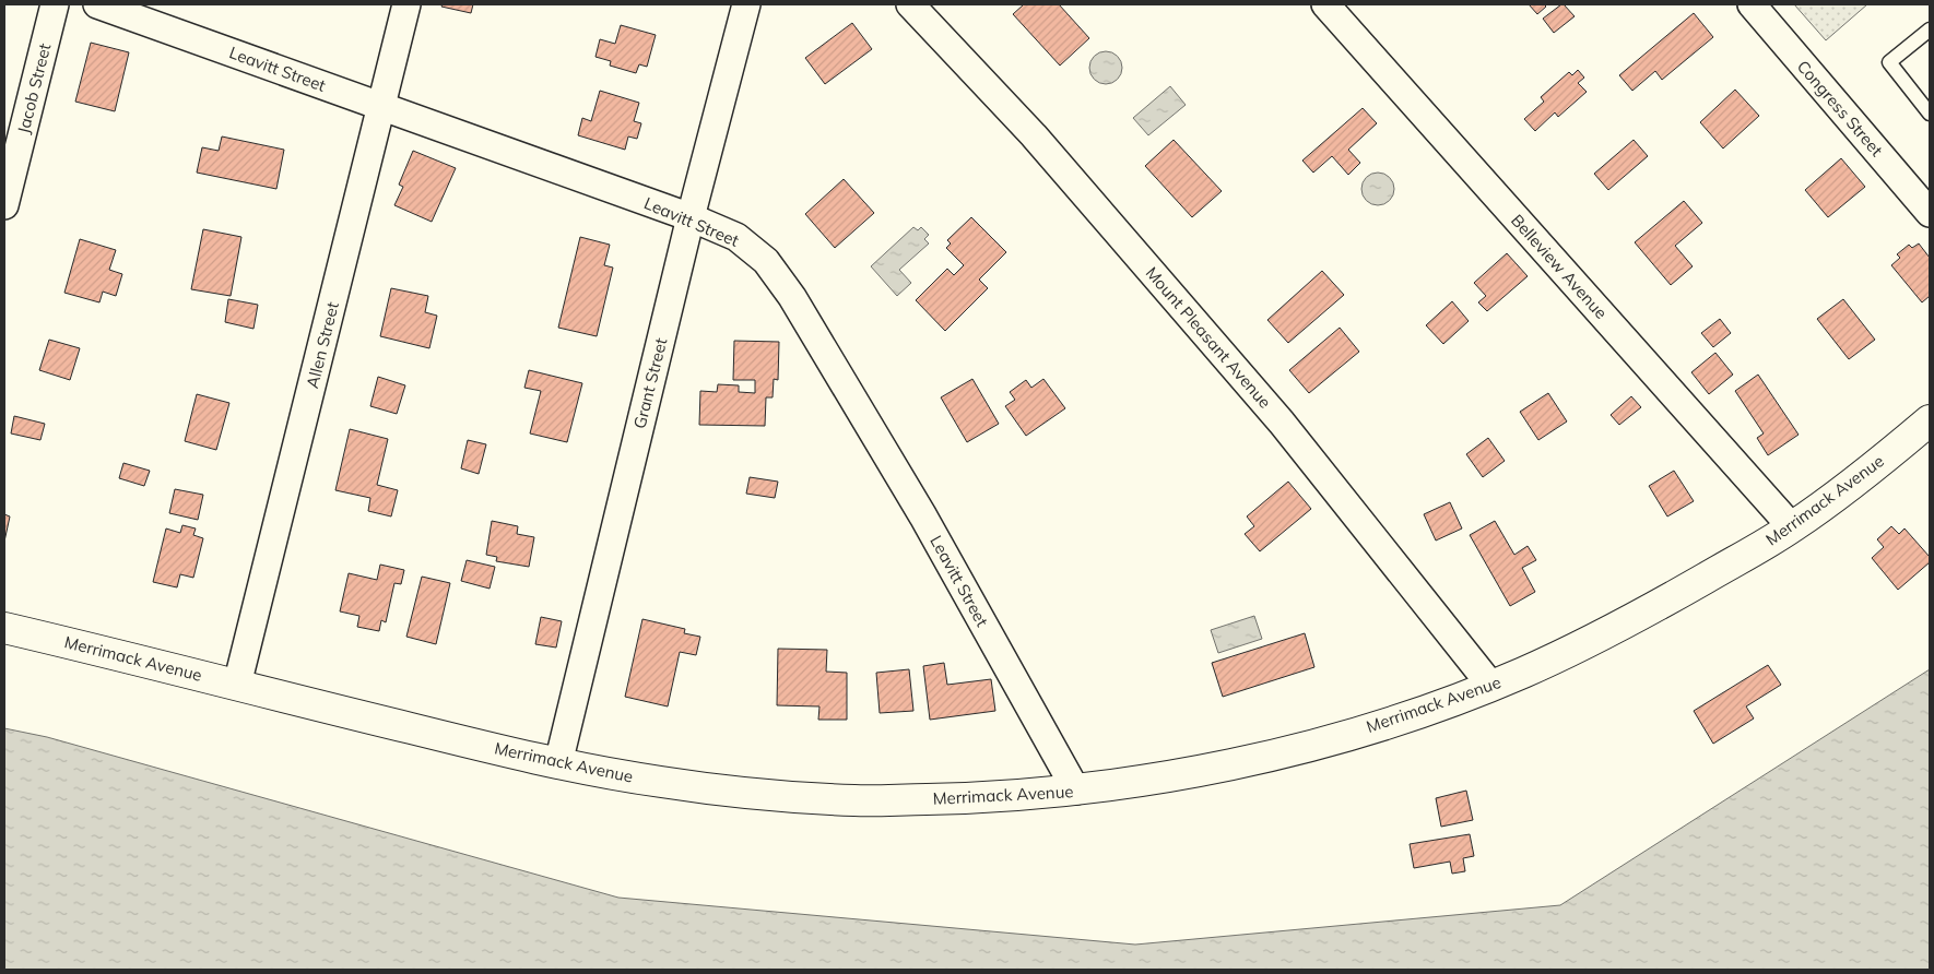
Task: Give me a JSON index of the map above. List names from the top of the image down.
{
  "streets": {
    "main road": ["Merrimack Avenue"],
    "street": [
      "Leavitt Street",
      "Jacob Street",
      "Congress Street",
      "Belleview Avenue",
      "Mount Pleasant Avenue",
      "Allen Street",
      "Grant Street"
    ]
  },
  "crossings": [
    ["Leavitt Street", "Allen Street"],
    ["Leavitt Street", "Grant Street"],
    ["Leavitt Street", "Merrimack Avenue"],
    ["Belleview Avenue", "Merrimack Avenue"],
    ["Mount Pleasant Avenue", "Merrimack Avenue"],
    ["Allen Street", "Merrimack Avenue"],
    ["Grant Street", "Merrimack Avenue"]
  ]
}
